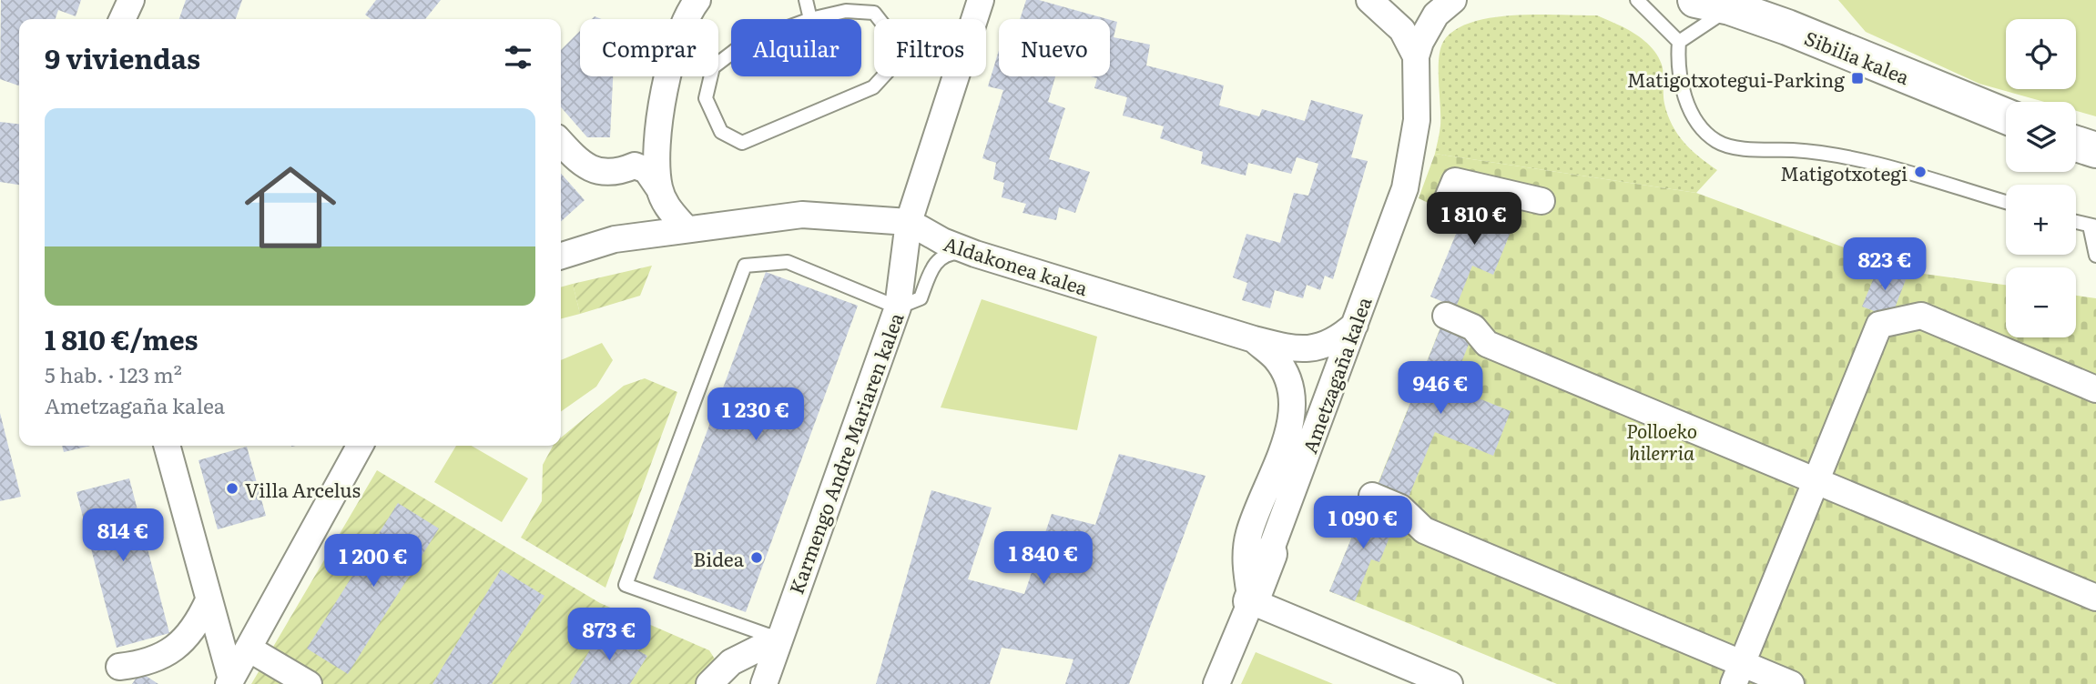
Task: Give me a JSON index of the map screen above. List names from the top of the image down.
{
  "streets": {
    "street": [
      "Sibilia kalea",
      "Aldakonea kalea",
      "Ametzagaña kalea",
      "Karmengo Andre Mariaren kalea"
    ]
  },
  "crossings": [
    ["Aldakonea kalea", "Ametzagaña kalea"],
    ["Aldakonea kalea", "Karmengo Andre Mariaren kalea"]
  ],
  "parks": ["Polloeko hilerria"],
  "places": {
    "transit": ["Matigotxotegui-Parking"],
    "other": ["Matigotxotegi", "Villa Arcelus", "Bidea"]
  },
  "page": {
    "map_buttons": ["+", "−"],
    "chip": [
      "Comprar",
      "Alquilar",
      "Filtros",
      "Nuevo"
    ],
    "heading": "9 viviendas",
    "list": [
      {
        "name": "1 810 €/mes",
        "note": "5 hab. · 123 m² · Ametzagaña kalea"
      }
    ],
    "price": [
      "1 810 €",
      "823 €",
      "946 €",
      "1 230 €",
      "1 090 €",
      "814 €",
      "1 840 €",
      "1 200 €",
      "873 €"
    ]
  }
}
